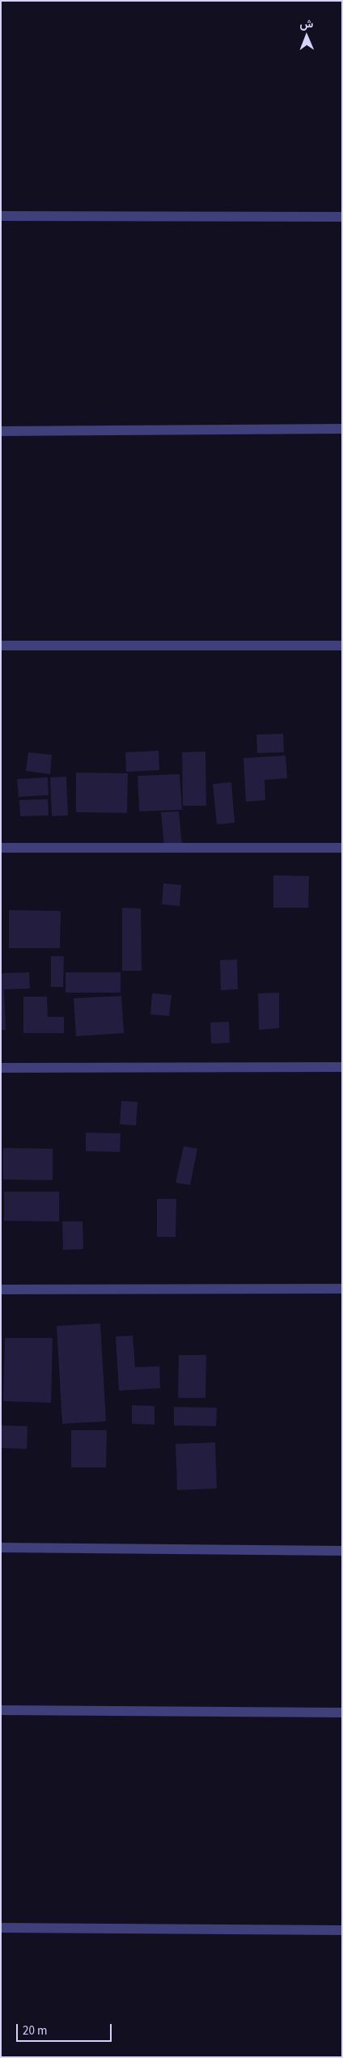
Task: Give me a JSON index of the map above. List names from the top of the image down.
{
  "scale_bar": "20 m",
  "north": "top"
}
